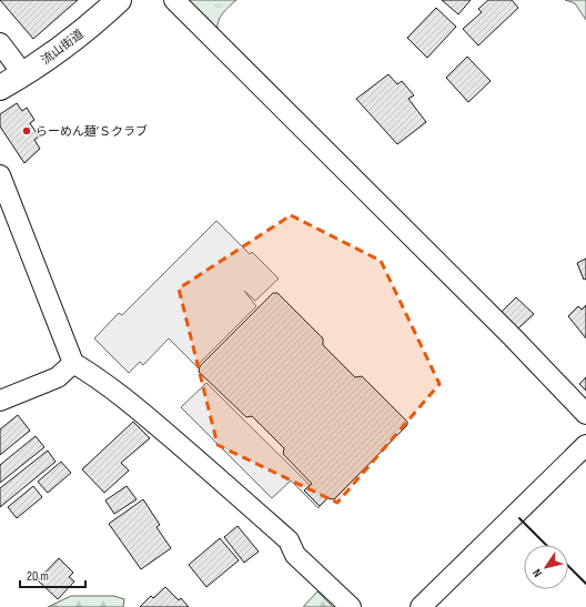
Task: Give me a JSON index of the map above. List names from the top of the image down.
{
  "streets": {
    "street": ["流山街道"]
  },
  "places": ["らーめん麺’Ｓクラブ"],
  "scale_bar": "20 m",
  "north": "bottom left"
}
